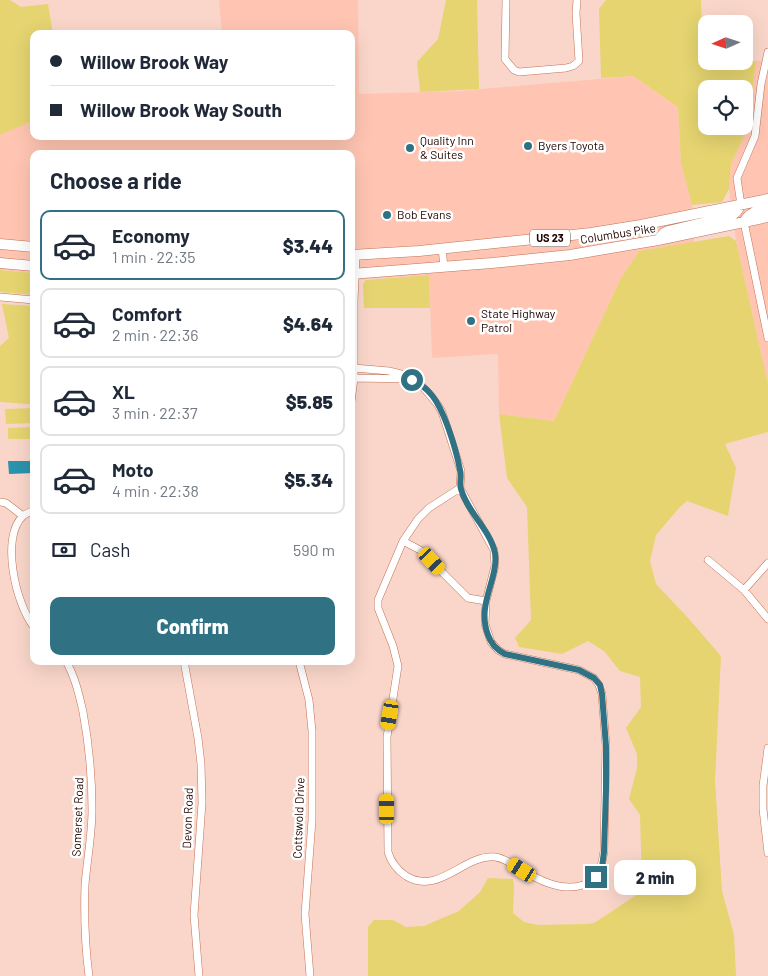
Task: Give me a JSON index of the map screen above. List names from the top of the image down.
{
  "streets": {
    "highway": ["Columbus Pike", "US 23"],
    "street": ["Somerset Road", "Devon Road", "Cottswold Drive"]
  },
  "places": [
    "Byers Toyota",
    "Quality Inn & Suites",
    "Bob Evans",
    "State Highway Patrol"
  ],
  "north": "left",
  "page": {
    "banner": ["Willow Brook Way", "Willow Brook Way South"],
    "heading": "Choose a ride",
    "list": [
      {
        "name": "Economy",
        "note": "1 min · 22:35",
        "value": "$3.44"
      },
      {
        "name": "Comfort",
        "note": "2 min · 22:36",
        "value": "$4.64"
      },
      {
        "name": "XL",
        "note": "3 min · 22:37",
        "value": "$5.85"
      },
      {
        "name": "Moto",
        "note": "4 min · 22:38",
        "value": "$5.34"
      }
    ],
    "pay": ["Cash", "590 m"],
    "buttons": "Confirm",
    "bubble": "2 min"
  }
}
